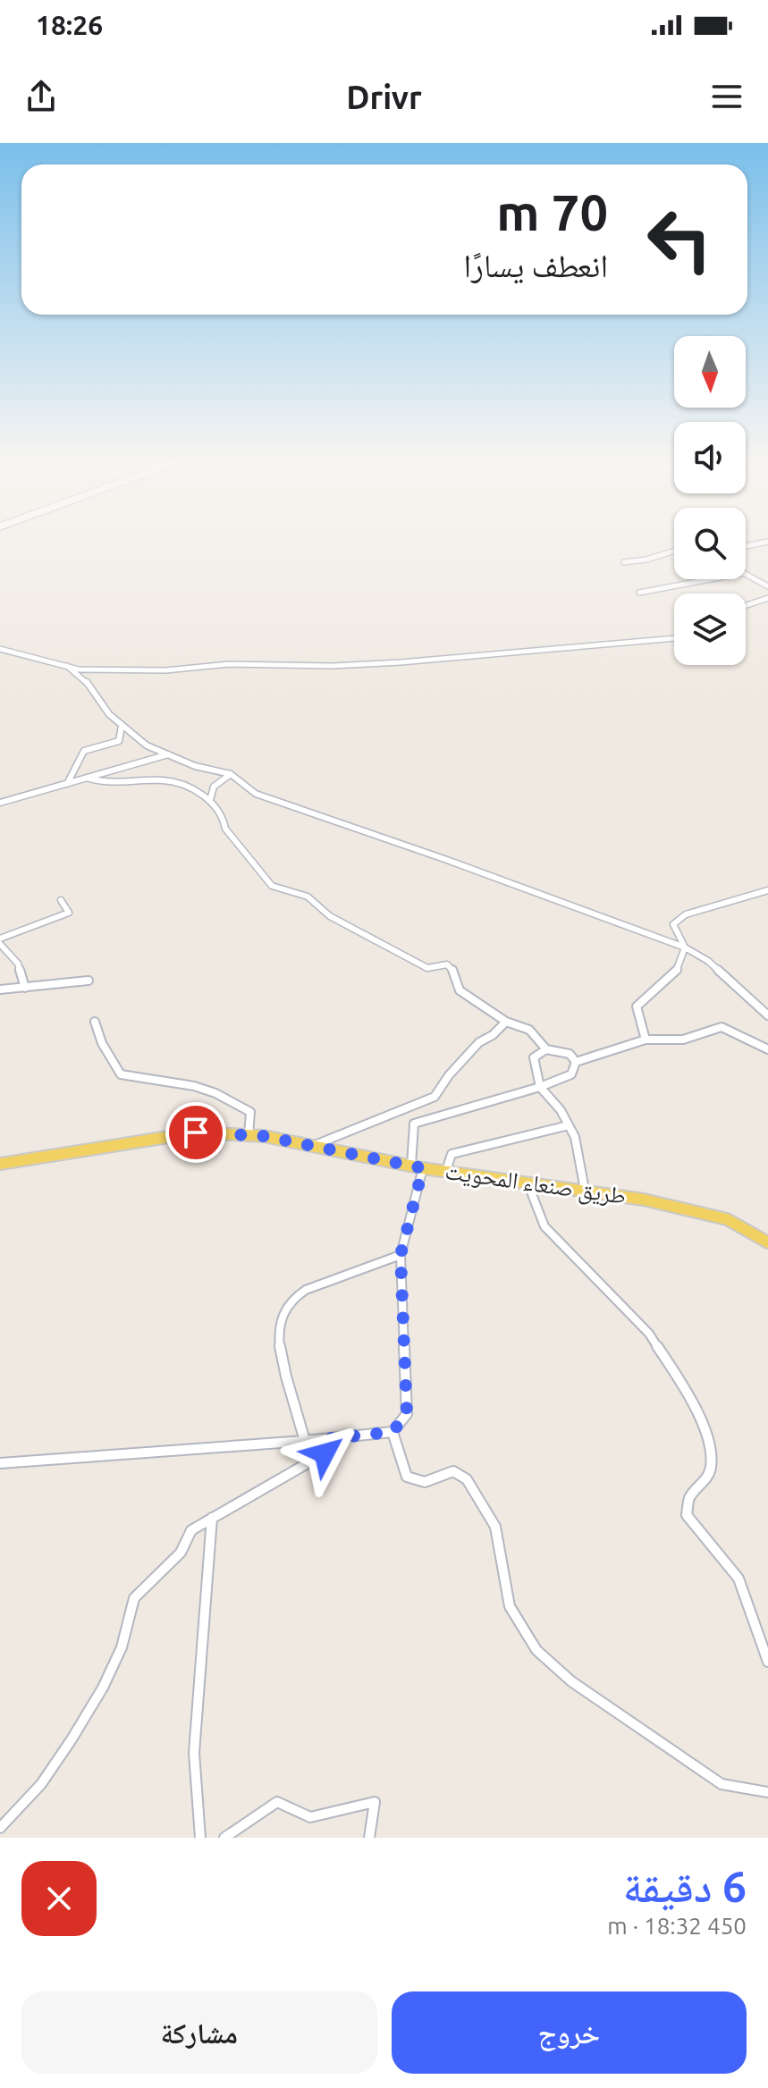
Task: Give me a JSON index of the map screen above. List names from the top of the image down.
{
  "streets": {
    "main road": ["طريق صنعاء المحويت"]
  },
  "north": "bottom",
  "page": {
    "status": "18:26",
    "header": "Drivr",
    "turn": ["70 m", "انعطف يسارًا"],
    "heading": ["6 دقيقة", "450 m · 18:32"],
    "buttons": ["خروج", "مشاركة"]
  }
}
